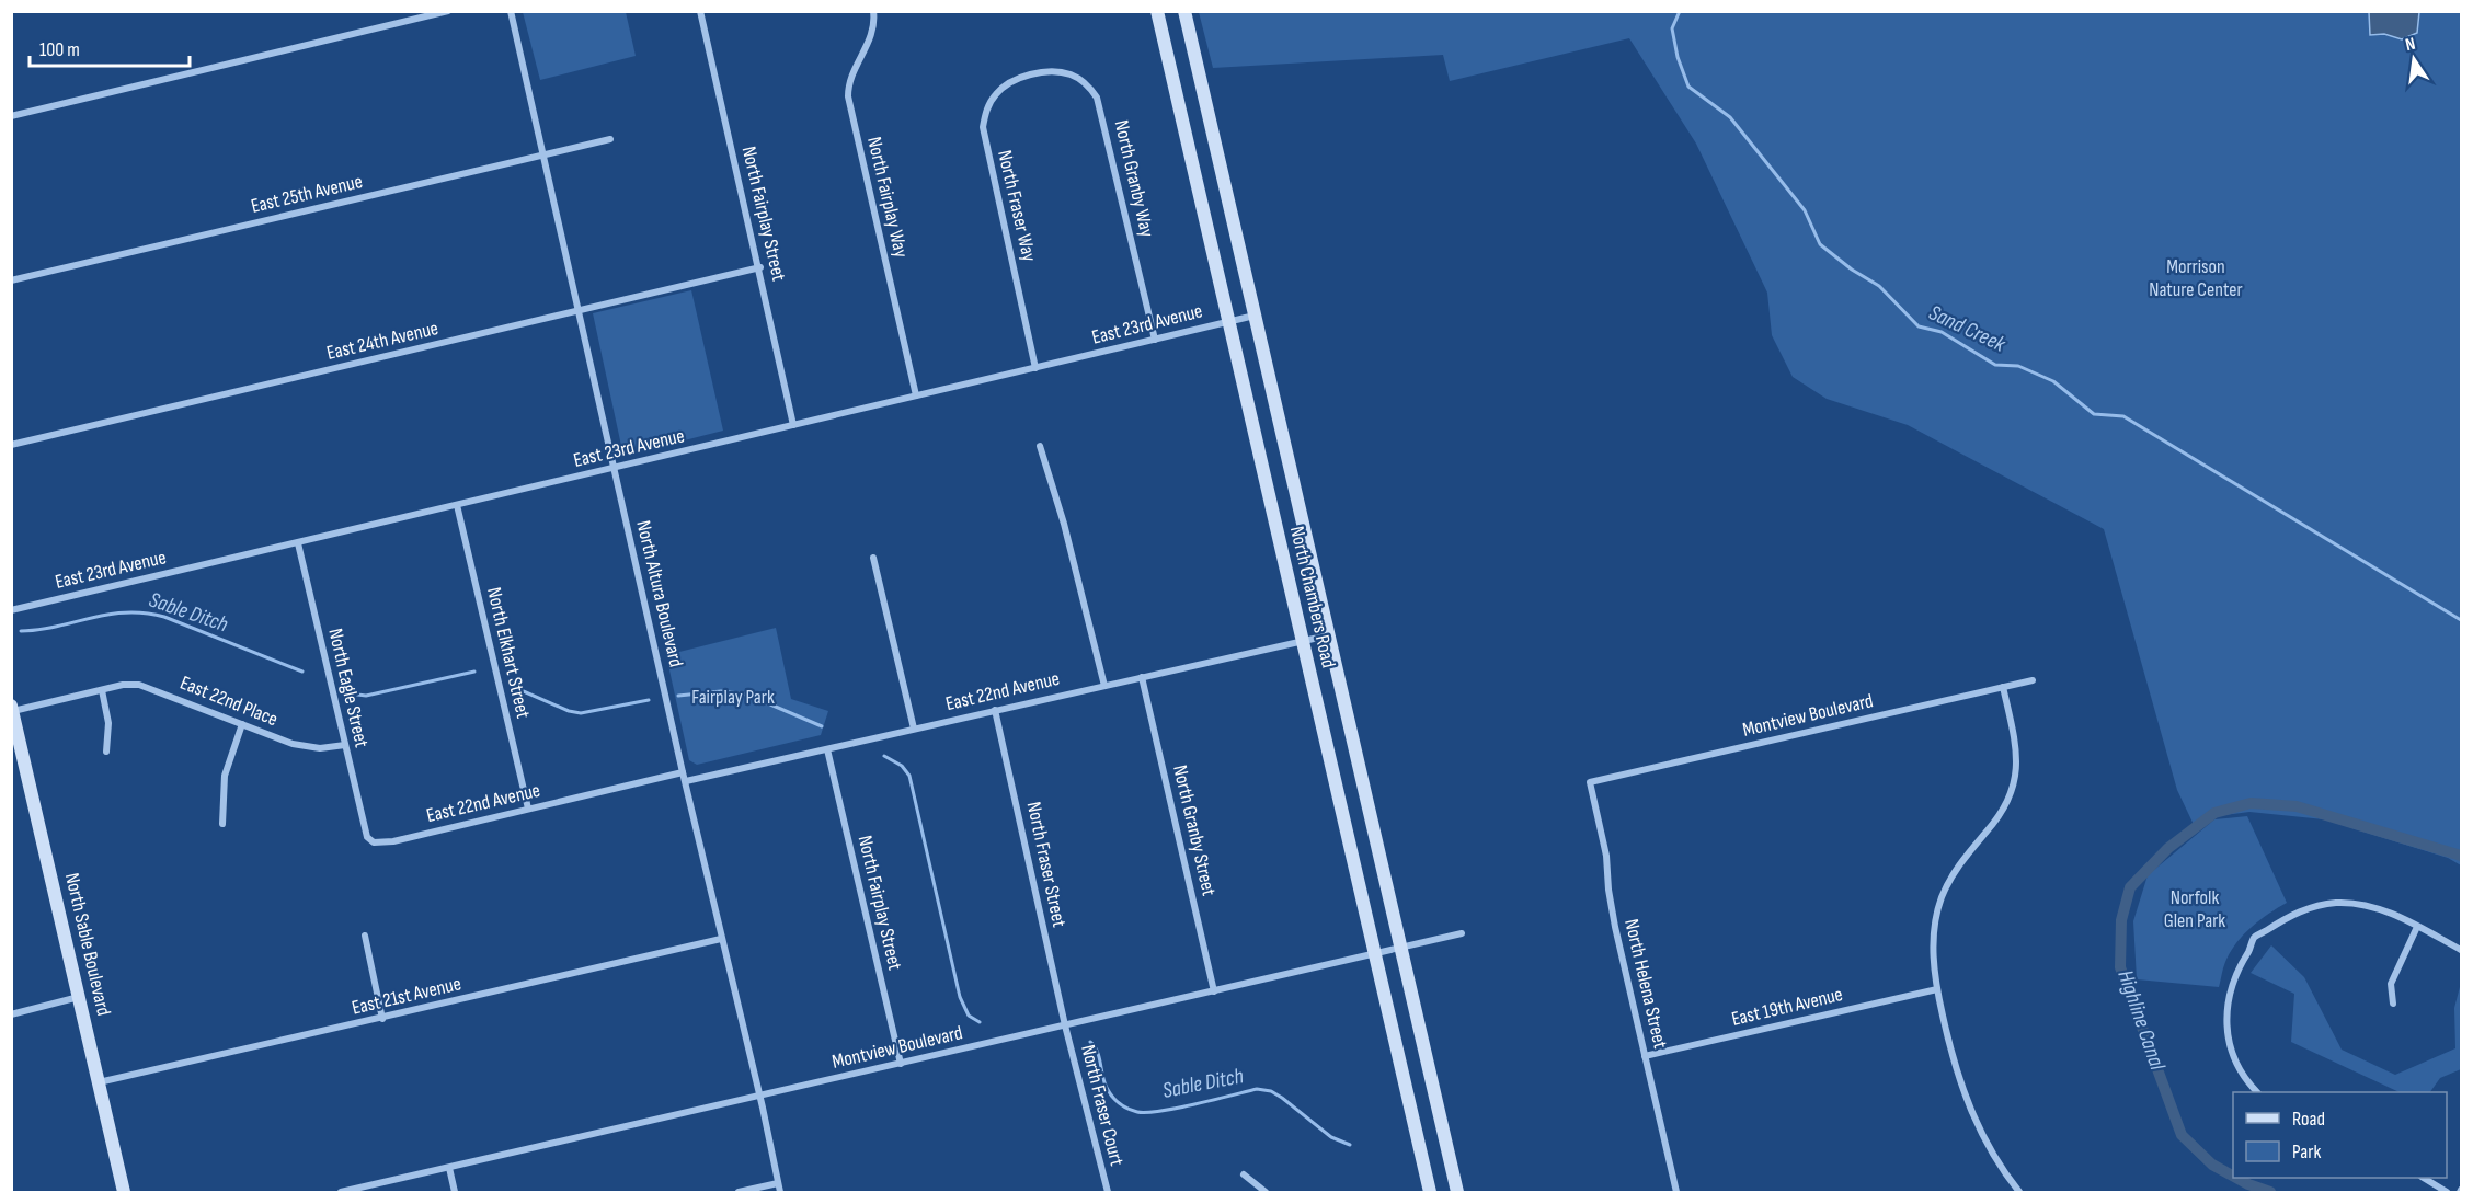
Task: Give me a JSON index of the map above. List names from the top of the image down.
{
  "streets": {
    "main road": ["North Chambers Road", "North Sable Boulevard"],
    "street": [
      "North Granby Way",
      "East 25th Avenue",
      "North Fairplay Way",
      "North Fraser Way",
      "North Fairplay Street",
      "East 23rd Avenue",
      "East 24th Avenue",
      "North Altura Boulevard",
      "North Elkhart Street",
      "North Eagle Street",
      "East 22nd Avenue",
      "East 22nd Place",
      "Montview Boulevard",
      "North Granby Street",
      "North Fraser Street",
      "North Helena Street",
      "East 21st Avenue",
      "East 19th Avenue",
      "North Fraser Court"
    ]
  },
  "crossings": [
    ["North Granby Way", "North Fraser Way"],
    ["North Granby Way", "East 23rd Avenue"],
    ["East 25th Avenue", "North Altura Boulevard"],
    ["North Fairplay Way", "East 23rd Avenue"],
    ["North Fraser Way", "East 23rd Avenue"],
    ["North Fairplay Street", "East 23rd Avenue"],
    ["North Fairplay Street", "East 24th Avenue"],
    ["North Fairplay Street", "East 22nd Avenue"],
    ["North Fairplay Street", "Montview Boulevard"],
    ["East 23rd Avenue", "North Altura Boulevard"],
    ["East 23rd Avenue", "North Chambers Road"],
    ["East 23rd Avenue", "North Elkhart Street"],
    ["East 23rd Avenue", "North Eagle Street"],
    ["East 24th Avenue", "North Altura Boulevard"],
    ["North Altura Boulevard", "East 22nd Avenue"],
    ["North Altura Boulevard", "Montview Boulevard"],
    ["North Altura Boulevard", "East 21st Avenue"],
    ["North Chambers Road", "East 22nd Avenue"],
    ["North Chambers Road", "Montview Boulevard"],
    ["North Elkhart Street", "East 22nd Avenue"],
    ["North Eagle Street", "East 22nd Avenue"],
    ["North Eagle Street", "East 22nd Place"],
    ["East 22nd Avenue", "North Granby Street"],
    ["East 22nd Avenue", "North Fraser Street"],
    ["East 22nd Place", "North Sable Boulevard"],
    ["Montview Boulevard", "North Granby Street"],
    ["Montview Boulevard", "North Fraser Street"],
    ["Montview Boulevard", "North Helena Street"],
    ["Montview Boulevard", "North Fraser Court"],
    ["North Fraser Street", "North Fraser Court"],
    ["North Sable Boulevard", "East 21st Avenue"],
    ["North Helena Street", "East 19th Avenue"]
  ],
  "water": ["Sand Creek", "Sable Ditch", "Highline Canal"],
  "parks": ["Morrison Nature Center", "Fairplay Park", "Norfolk Glen Park"],
  "legend": ["Road", "Park"],
  "scale_bar": "100 m",
  "north": "top"
}
